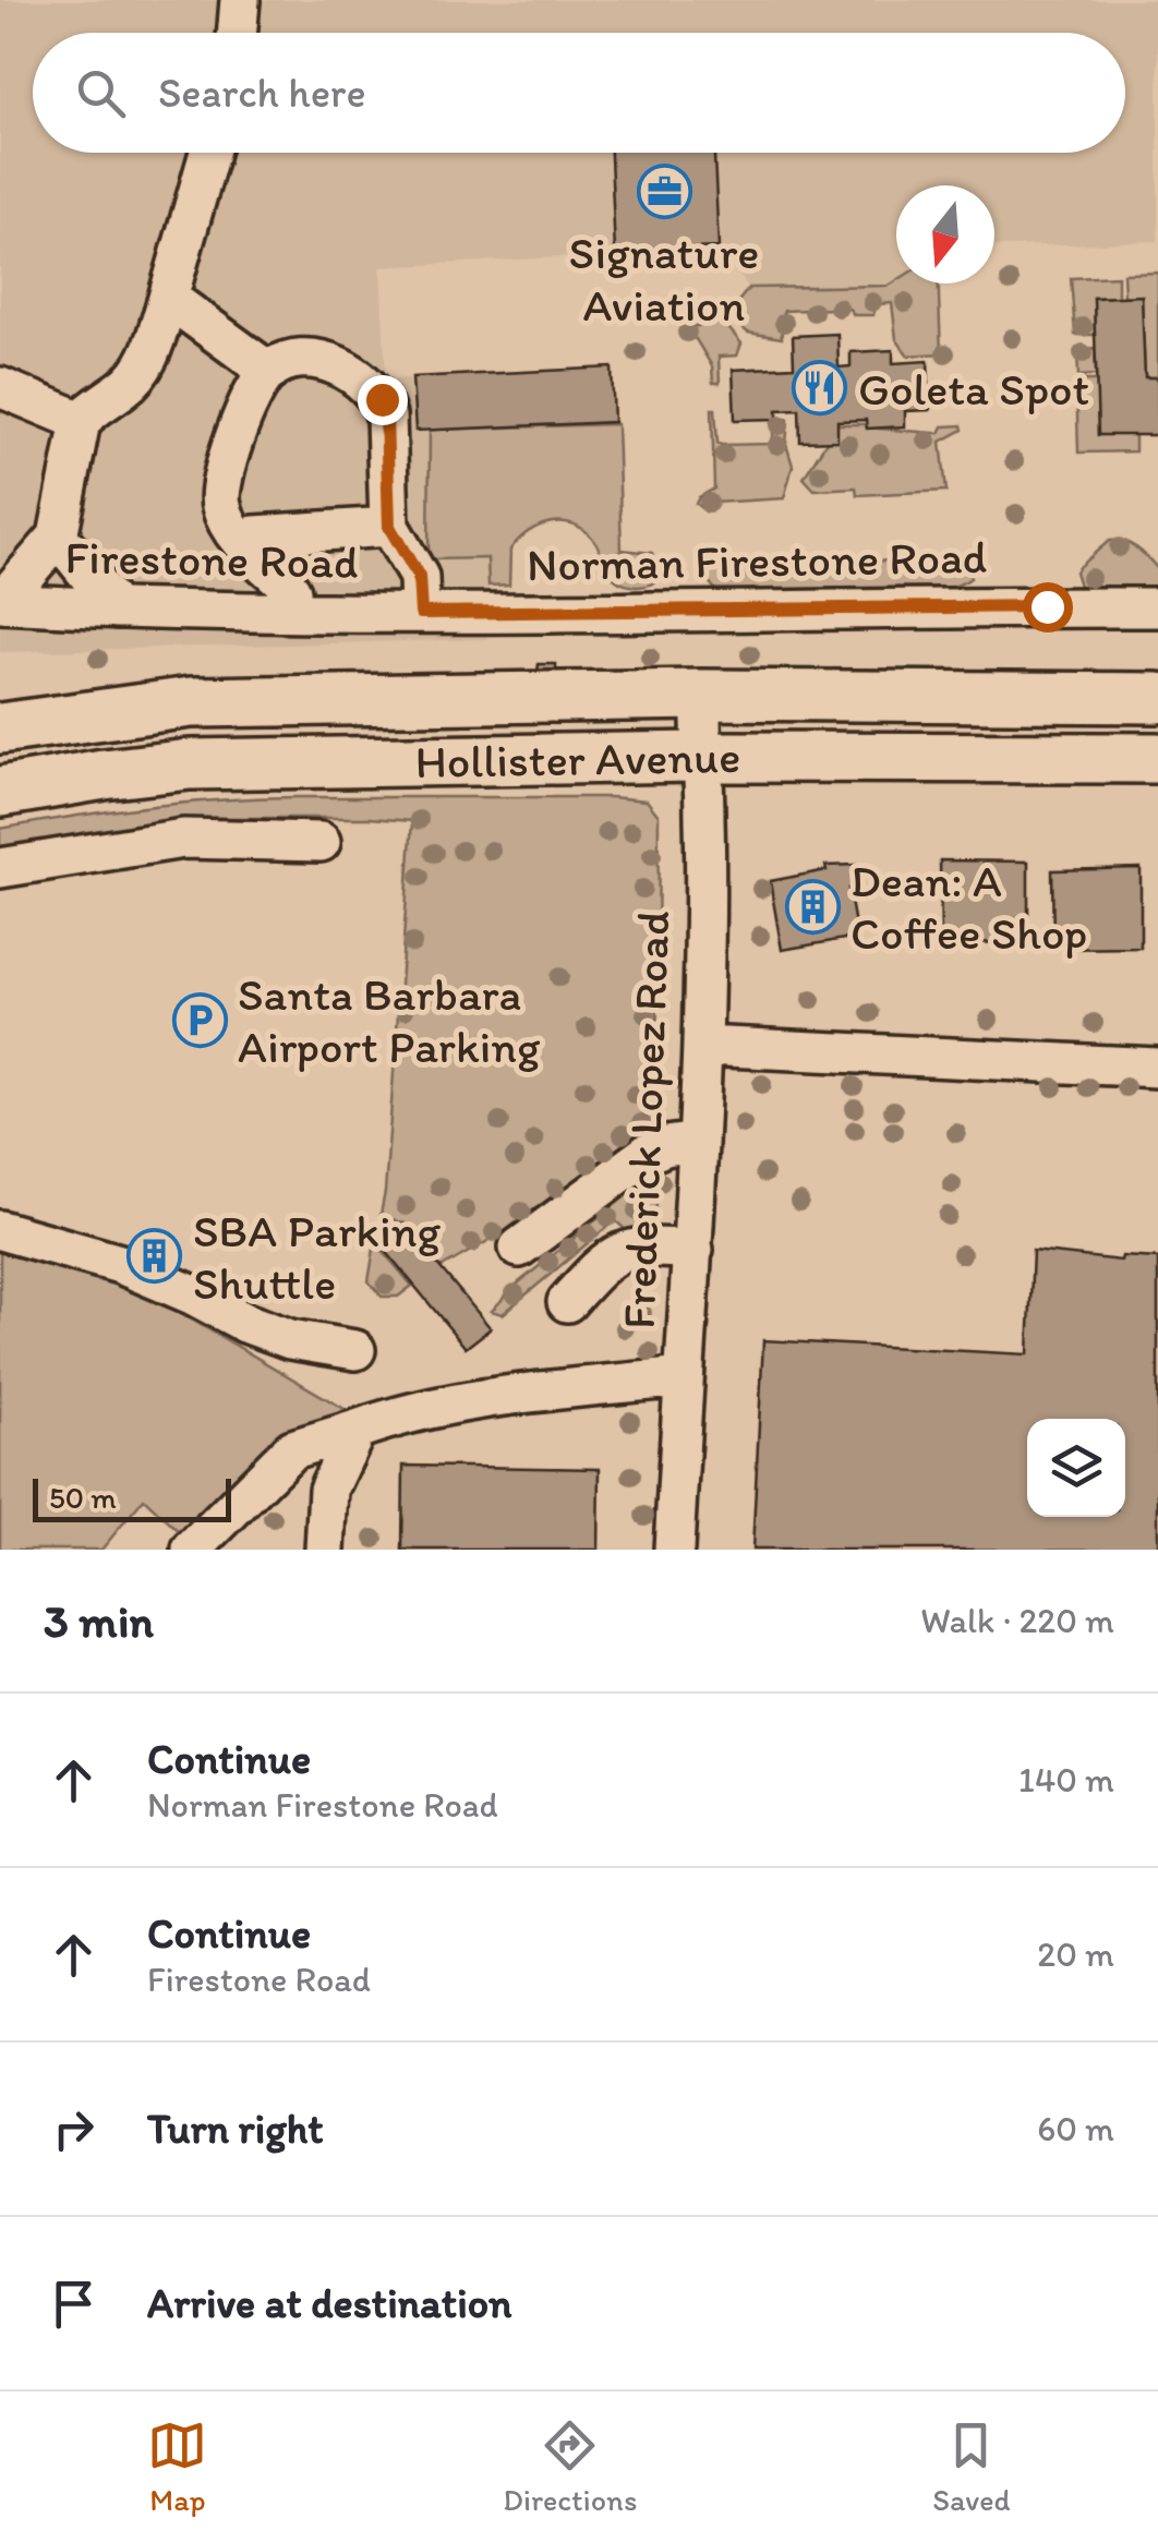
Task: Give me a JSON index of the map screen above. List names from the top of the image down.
{
  "streets": {
    "main road": ["Hollister Avenue"],
    "street": ["Firestone Road", "Norman Firestone Road", "Frederick Lopez Road"]
  },
  "crossings": [
    ["Firestone Road", "Norman Firestone Road"],
    ["Hollister Avenue", "Frederick Lopez Road"]
  ],
  "places": {
    "office": ["Signature Aviation"],
    "restaurant": ["Goleta Spot"],
    "building": ["Dean: A Coffee Shop", "SBA Parking Shuttle"],
    "parking": ["Santa Barbara Airport Parking"]
  },
  "scale_bar": "50 m",
  "north": "bottom",
  "page": {
    "search": "Search here",
    "scale": "50 m",
    "heading": ["3 min", "Walk · 220 m"],
    "list": [
      ["Continue", "Norman Firestone Road", "140 m"],
      ["Continue", "Firestone Road", "20 m"],
      ["Turn right", "60 m"],
      "Arrive at destination"
    ],
    "nav": ["Map", "Directions", "Saved"]
  }
}
